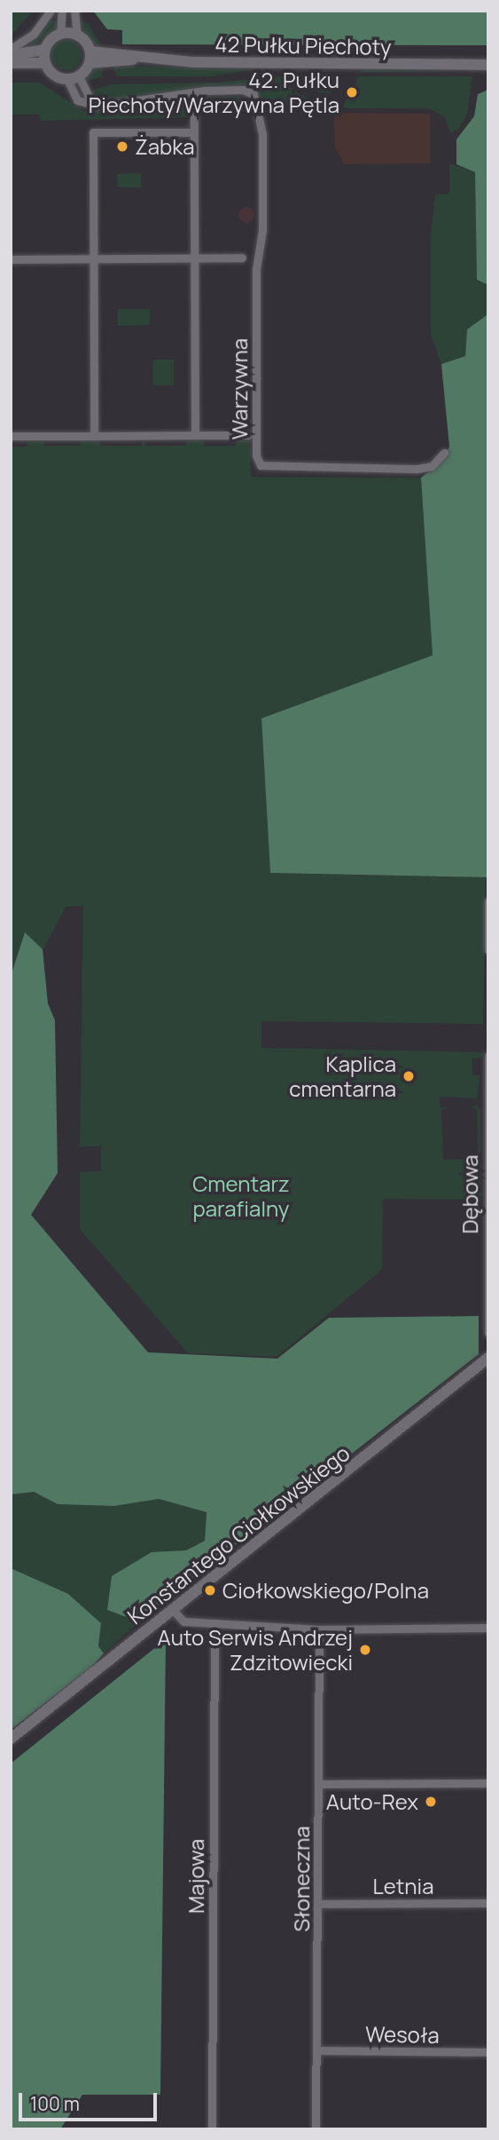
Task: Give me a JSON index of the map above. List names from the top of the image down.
{
  "streets": {
    "street": [
      "42 Pułku Piechoty",
      "Warzywna",
      "Dębowa",
      "Konstantego Ciołkowskiego",
      "Majowa",
      "Słoneczna",
      "Letnia",
      "Wesoła"
    ]
  },
  "crossings": [
    ["42 Pułku Piechoty", "Warzywna"],
    ["Słoneczna", "Letnia"],
    ["Słoneczna", "Wesoła"]
  ],
  "parks": ["Cmentarz parafialny"],
  "places": [
    "42. Pułku Piechoty/Warzywna Pętla",
    "Żabka",
    "Kaplica cmentarna",
    "Ciołkowskiego/Polna",
    "Auto Serwis Andrzej Zdzitowiecki",
    "Auto-Rex"
  ],
  "scale_bar": "100 m"
}
